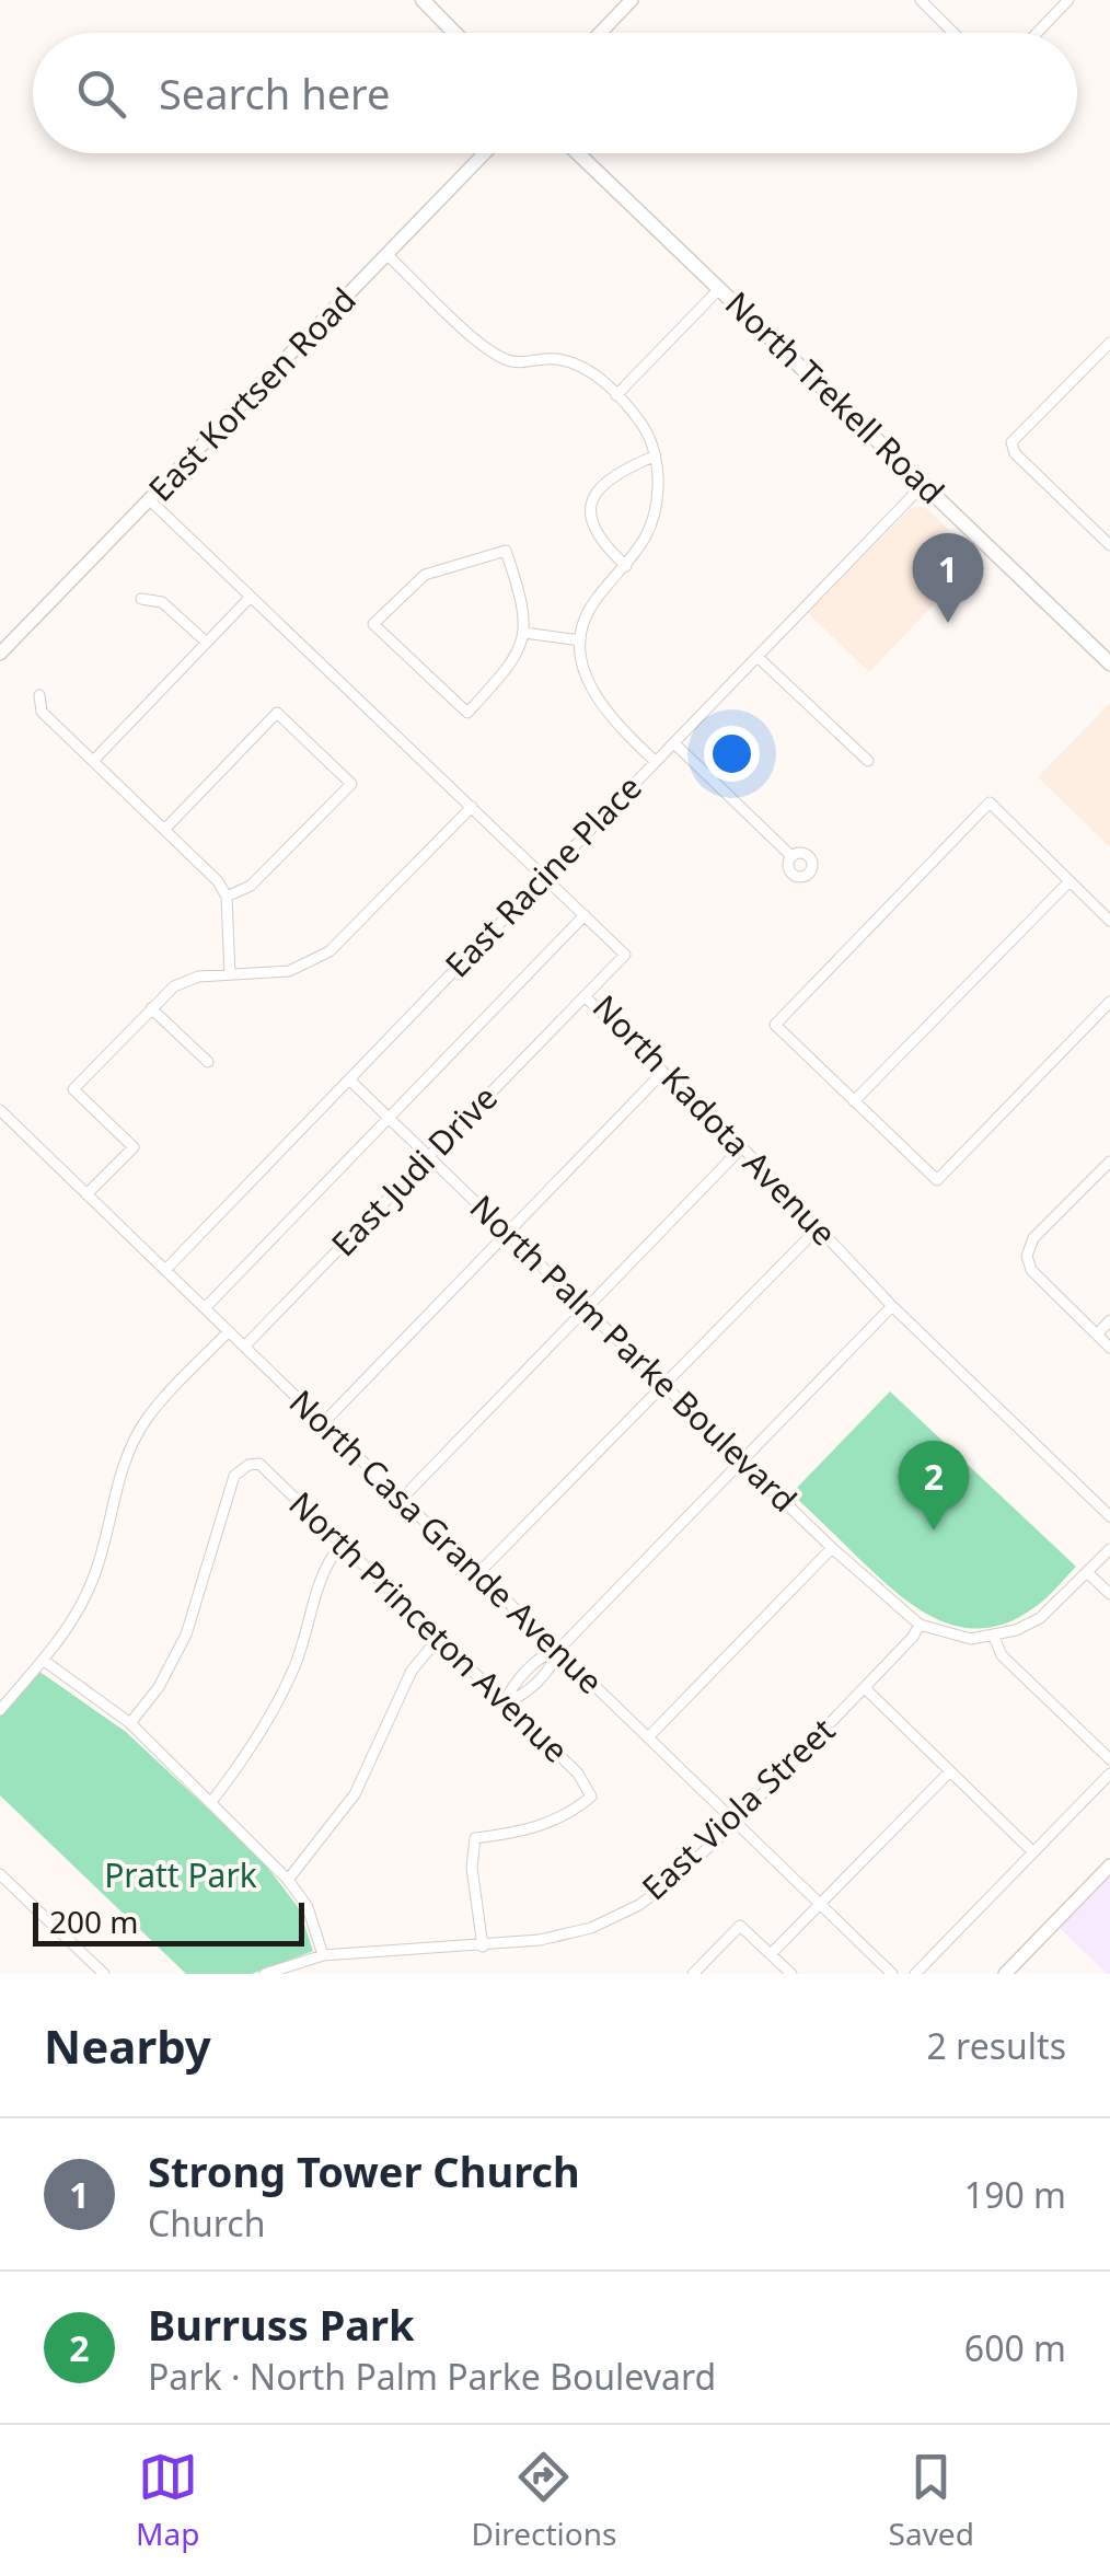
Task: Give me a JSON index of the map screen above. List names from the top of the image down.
{
  "streets": {
    "main road": ["North Trekell Road"],
    "street": [
      "East Kortsen Road",
      "East Racine Place",
      "North Kadota Avenue",
      "East Judi Drive",
      "North Palm Parke Boulevard",
      "North Casa Grande Avenue",
      "North Princeton Avenue",
      "East Viola Street"
    ]
  },
  "crossings": [
    ["East Kortsen Road", "North Kadota Avenue"],
    ["North Trekell Road", "East Racine Place"],
    ["East Racine Place", "North Kadota Avenue"],
    ["East Racine Place", "North Palm Parke Boulevard"],
    ["East Racine Place", "North Casa Grande Avenue"],
    ["North Kadota Avenue", "East Judi Drive"],
    ["East Judi Drive", "North Palm Parke Boulevard"],
    ["East Judi Drive", "North Casa Grande Avenue"],
    ["North Palm Parke Boulevard", "East Viola Street"],
    ["North Casa Grande Avenue", "East Viola Street"],
    ["North Princeton Avenue", "East Viola Street"]
  ],
  "parks": ["Pratt Park"],
  "scale_bar": "200 m",
  "page": {
    "search": "Search here",
    "pins": ["1", "2"],
    "scale": "200 m",
    "heading": ["Nearby", "2 results"],
    "list": [
      {
        "mark": "1",
        "name": "Strong Tower Church",
        "note": "Church",
        "value": "190 m"
      },
      {
        "mark": "2",
        "name": "Burruss Park",
        "note": "Park · North Palm Parke Boulevard",
        "value": "600 m"
      }
    ],
    "nav": ["Map", "Directions", "Saved"]
  }
}
